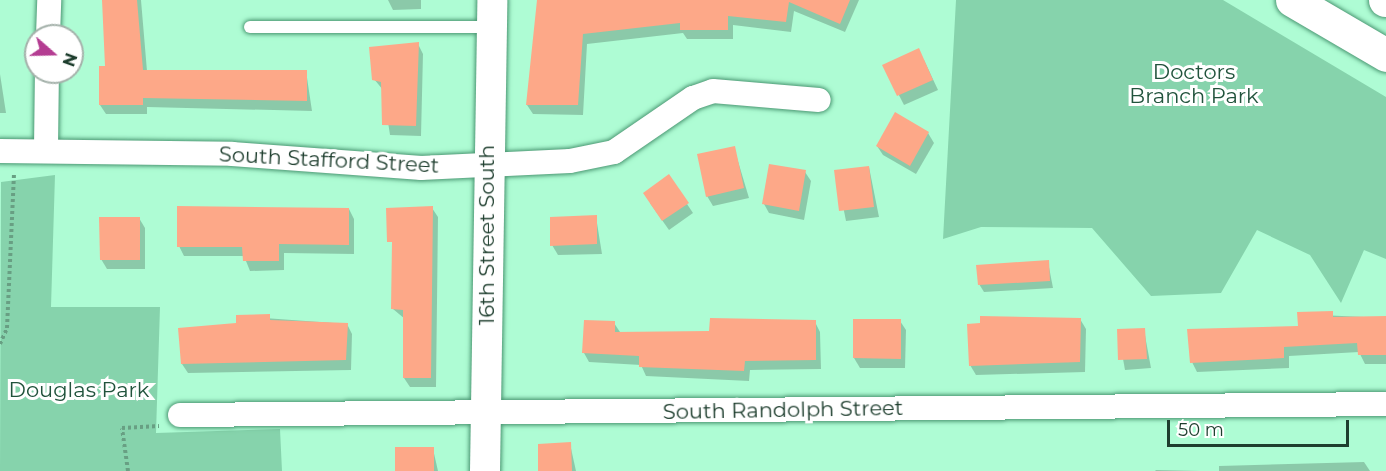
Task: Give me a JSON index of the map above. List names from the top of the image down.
{
  "streets": {
    "street": ["South Stafford Street", "16th Street South", "South Randolph Street"]
  },
  "crossings": [
    ["South Stafford Street", "16th Street South"],
    ["16th Street South", "South Randolph Street"]
  ],
  "parks": ["Doctors Branch Park", "Douglas Park"],
  "scale_bar": "50 m",
  "north": "right"
}
